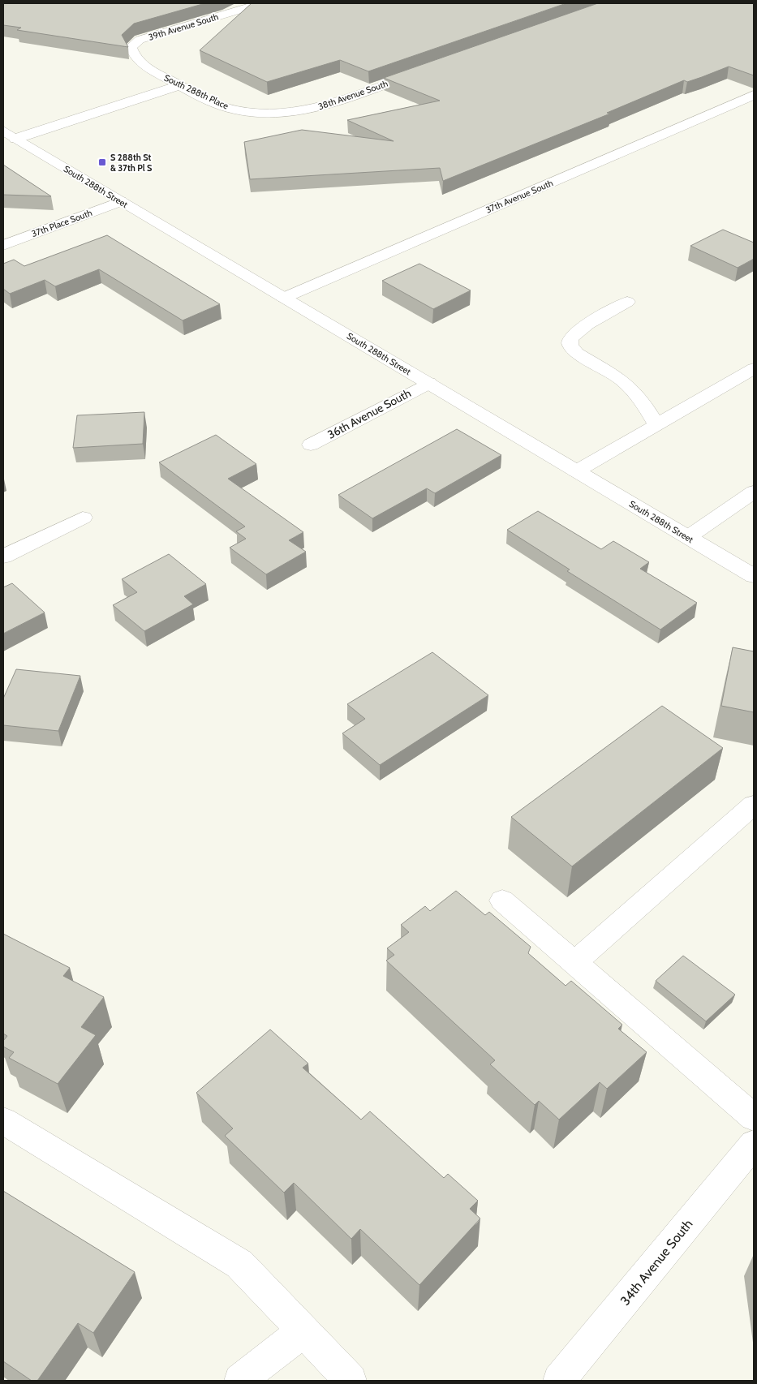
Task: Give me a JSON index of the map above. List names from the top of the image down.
{
  "streets": {
    "street": [
      "39th Avenue South",
      "South 288th Place",
      "38th Avenue South",
      "South 288th Street",
      "37th Avenue South",
      "37th Place South",
      "36th Avenue South",
      "34th Avenue South"
    ]
  },
  "crossings": [
    ["39th Avenue South", "South 288th Place"],
    ["South 288th Place", "38th Avenue South"],
    ["South 288th Street", "37th Avenue South"],
    ["South 288th Street", "37th Place South"],
    ["South 288th Street", "36th Avenue South"]
  ],
  "places": {
    "transit": ["S 288th St & 37th Pl S"]
  }
}
